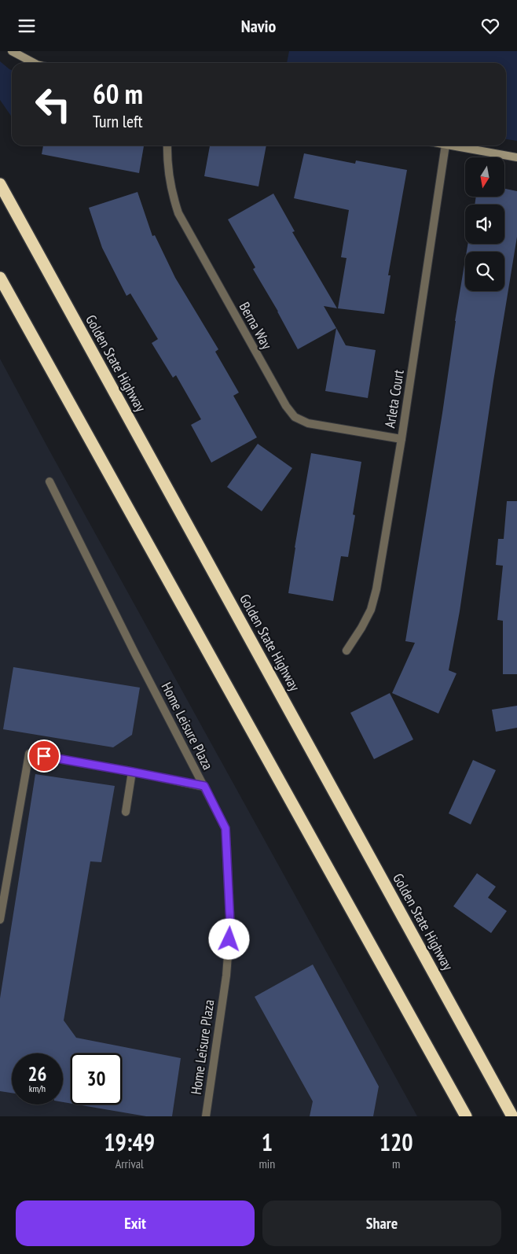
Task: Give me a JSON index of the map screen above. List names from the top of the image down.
{
  "streets": {
    "highway": ["Golden State Highway"],
    "street": ["Berna Way", "Arleta Court", "Home Leisure Plaza"]
  },
  "crossings": [
    ["Berna Way", "Arleta Court"]
  ],
  "north": "bottom",
  "page": {
    "header": "Navio",
    "turn": ["60 m", "Turn left"],
    "speed": "26 km/h",
    "limit": "30",
    "eta": [
      "19:49",
      "Arrival",
      "1",
      "min",
      "120",
      "m"
    ],
    "buttons": ["Exit", "Share"]
  }
}
